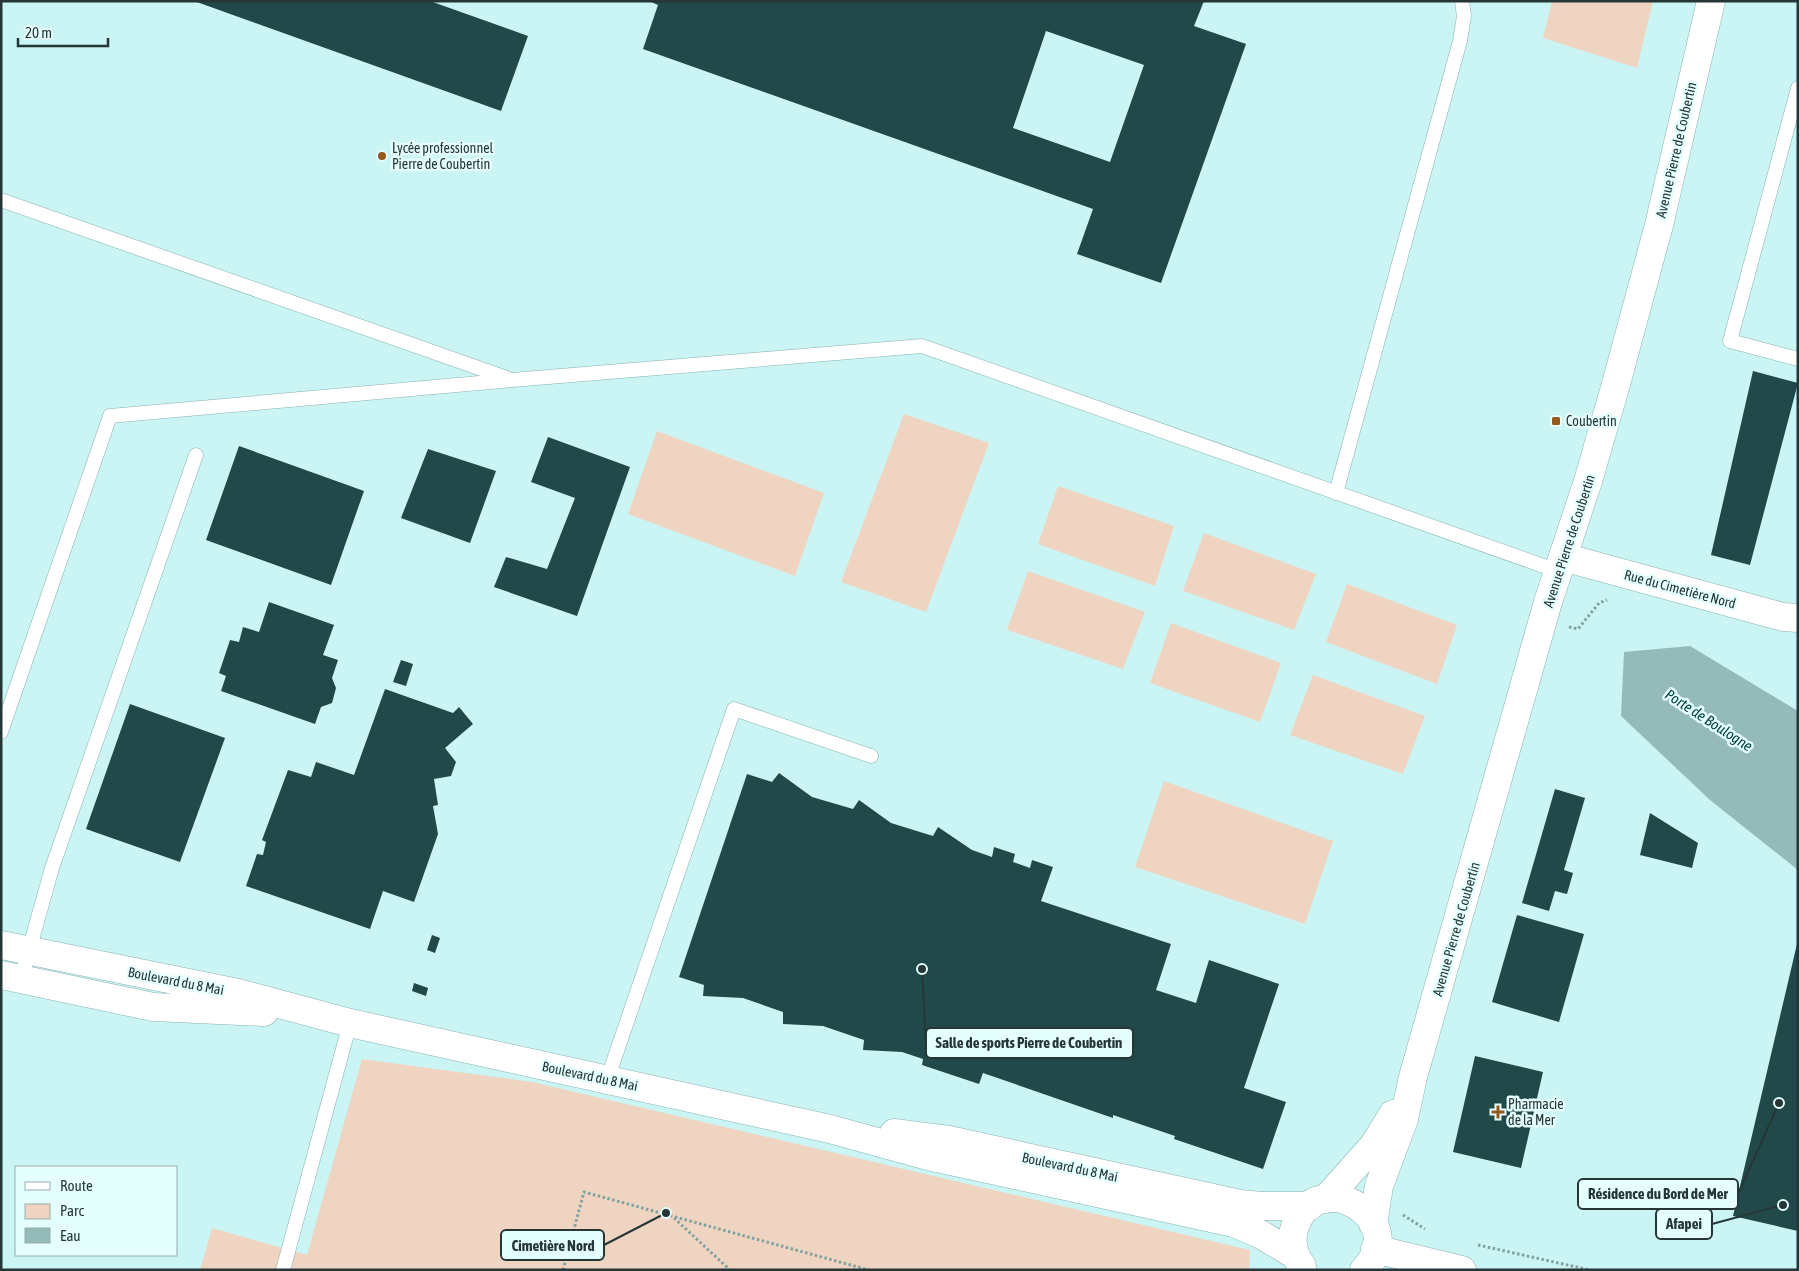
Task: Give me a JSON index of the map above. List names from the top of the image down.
{
  "streets": {
    "street": ["Avenue Pierre de Coubertin", "Rue du Cimetière Nord", "Boulevard du 8 Mai"]
  },
  "crossings": [
    ["Avenue Pierre de Coubertin", "Rue du Cimetière Nord"],
    ["Avenue Pierre de Coubertin", "Boulevard du 8 Mai"]
  ],
  "water": ["Porte de Boulogne"],
  "places": {
    "other": [
      "Lycée professionnel Pierre de Coubertin",
      "Salle de sports Pierre de Coubertin",
      "Résidence du Bord de Mer",
      "Afapei",
      "Cimetière Nord"
    ],
    "transit": ["Coubertin"],
    "health": ["Pharmacie de la Mer"]
  },
  "legend": ["Route", "Parc", "Eau"],
  "scale_bar": "20 m"
}
